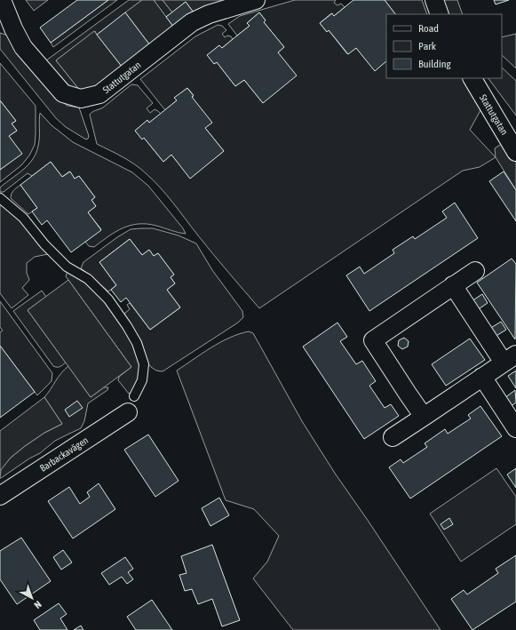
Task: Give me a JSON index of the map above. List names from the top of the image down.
{
  "streets": {
    "street": ["Stattutgatan", "Barbackavägen"]
  },
  "legend": ["Road", "Park", "Building"],
  "north": "bottom right"
}
